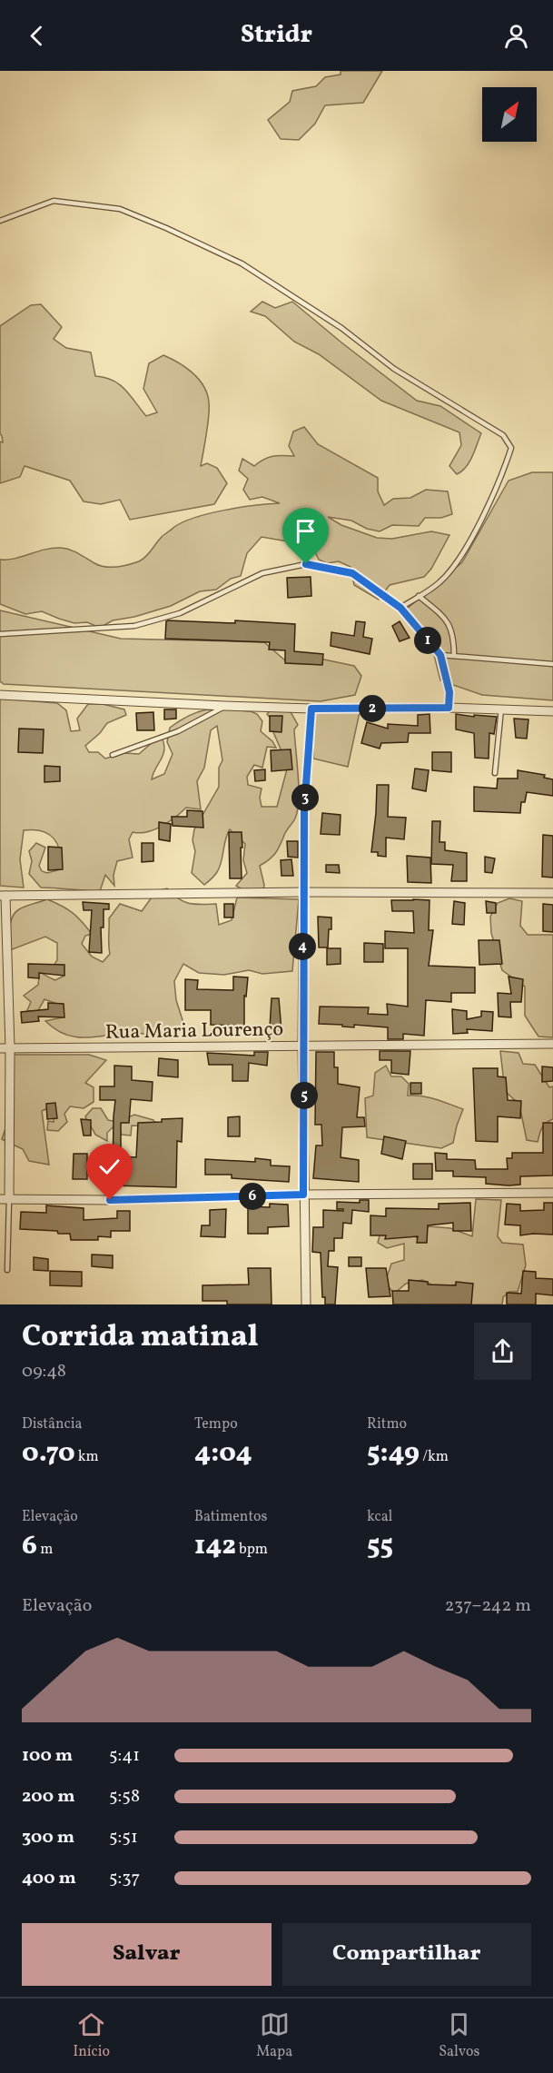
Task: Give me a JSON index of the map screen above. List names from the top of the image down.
{
  "streets": {
    "street": ["Rua Maria Lourenço"]
  },
  "north": "top right",
  "page": {
    "header": "Stridr",
    "pins": [
      "1",
      "2",
      "3",
      "4",
      "5",
      "6"
    ],
    "heading": ["Corrida matinal", "09:48"],
    "stats": [
      ["Distância", "0.70 km"],
      ["Tempo", "4:04"],
      ["Ritmo", "5:49 /km"],
      ["Elevação", "6 m"],
      ["Batimentos", "142 bpm"],
      ["kcal", "55"]
    ],
    "chart": ["Elevação", "237–242 m"],
    "list": [
      {
        "name": "100 m",
        "note": "5:41"
      },
      {
        "name": "200 m",
        "note": "5:58"
      },
      {
        "name": "300 m",
        "note": "5:51"
      },
      {
        "name": "400 m",
        "note": "5:37"
      }
    ],
    "buttons": ["Salvar", "Compartilhar"],
    "tabs": ["Início", "Mapa", "Salvos"]
  }
}
